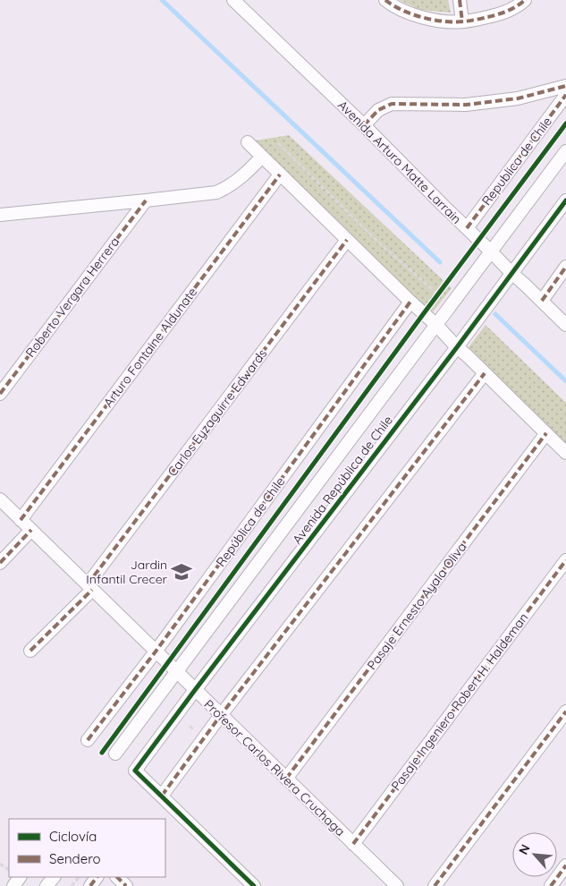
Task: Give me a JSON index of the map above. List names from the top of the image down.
{
  "streets": {
    "street": [
      "Republica de Chile",
      "Avenida Arturo Matte Larrain",
      "Roberto Vergara Herrera",
      "Arturo Fontaine Aldunate",
      "Carlos Eyzaguirre Edwards",
      "Avenida República de Chile",
      "República de Chile",
      "Pasaje Ernesto Ayala Oliva",
      "Pasaje Ingeniero Robert H. Haldeman",
      "Profesor Carlos Rivera Cruchaga"
    ]
  },
  "crossings": [
    ["Republica de Chile", "Avenida Arturo Matte Larrain"],
    ["Avenida Arturo Matte Larrain", "Avenida República de Chile"],
    ["Arturo Fontaine Aldunate", "Profesor Carlos Rivera Cruchaga"],
    ["Carlos Eyzaguirre Edwards", "Profesor Carlos Rivera Cruchaga"],
    ["Avenida República de Chile", "Profesor Carlos Rivera Cruchaga"],
    ["República de Chile", "Profesor Carlos Rivera Cruchaga"],
    ["Pasaje Ernesto Ayala Oliva", "Profesor Carlos Rivera Cruchaga"],
    ["Pasaje Ingeniero Robert H. Haldeman", "Profesor Carlos Rivera Cruchaga"]
  ],
  "places": {
    "school or university": ["Jardin Infantil Crecer"]
  },
  "legend": ["Ciclovía", "Sendero"],
  "north": "top left"
}
